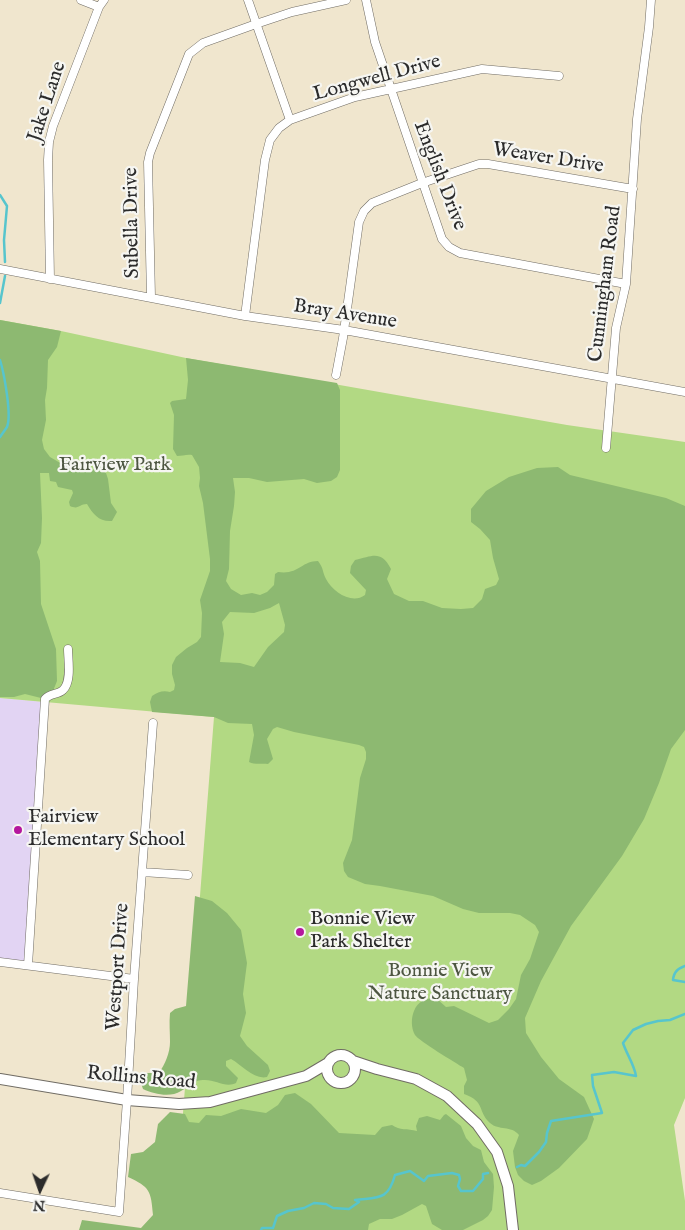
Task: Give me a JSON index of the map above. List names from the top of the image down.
{
  "streets": {
    "street": [
      "Longwell Drive",
      "Jake Lane",
      "Weaver Drive",
      "English Drive",
      "Subella Drive",
      "Cunningham Road",
      "Bray Avenue",
      "Westport Drive",
      "Rollins Road"
    ]
  },
  "crossings": [
    ["Longwell Drive", "English Drive"],
    ["Longwell Drive", "Bray Avenue"],
    ["Jake Lane", "Bray Avenue"],
    ["Weaver Drive", "English Drive"],
    ["Weaver Drive", "Cunningham Road"],
    ["Weaver Drive", "Bray Avenue"],
    ["English Drive", "Cunningham Road"],
    ["Subella Drive", "Bray Avenue"],
    ["Cunningham Road", "Bray Avenue"],
    ["Westport Drive", "Rollins Road"]
  ],
  "parks": ["Fairview Park", "Bonnie View Nature Sanctuary"],
  "places": ["Fairview Elementary School", "Bonnie View Park Shelter"],
  "north": "bottom"
}
